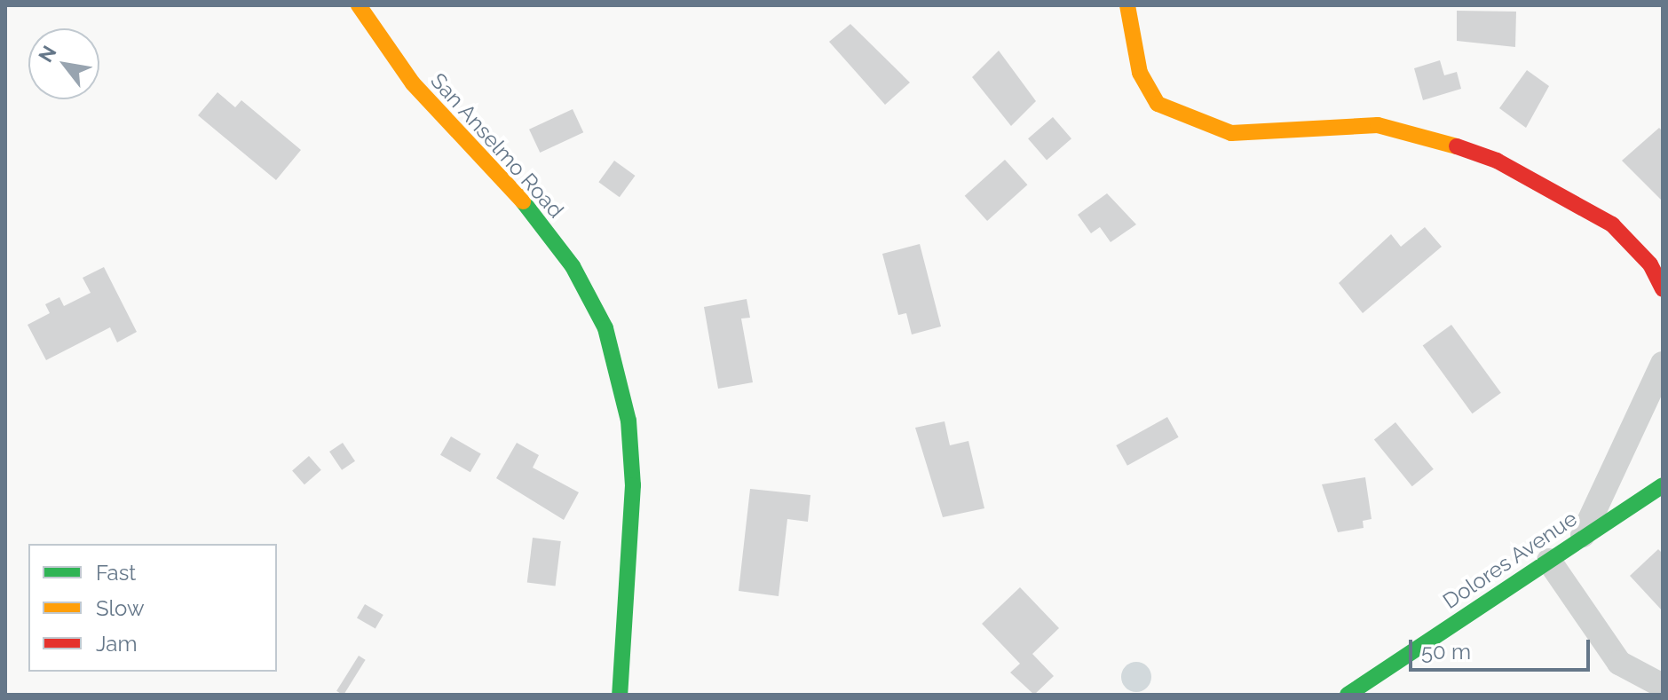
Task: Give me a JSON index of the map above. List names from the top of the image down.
{
  "streets": {
    "street": ["San Anselmo Road", "Dolores Avenue"]
  },
  "legend": ["Fast", "Slow", "Jam"],
  "scale_bar": "50 m",
  "north": "top left"
}
